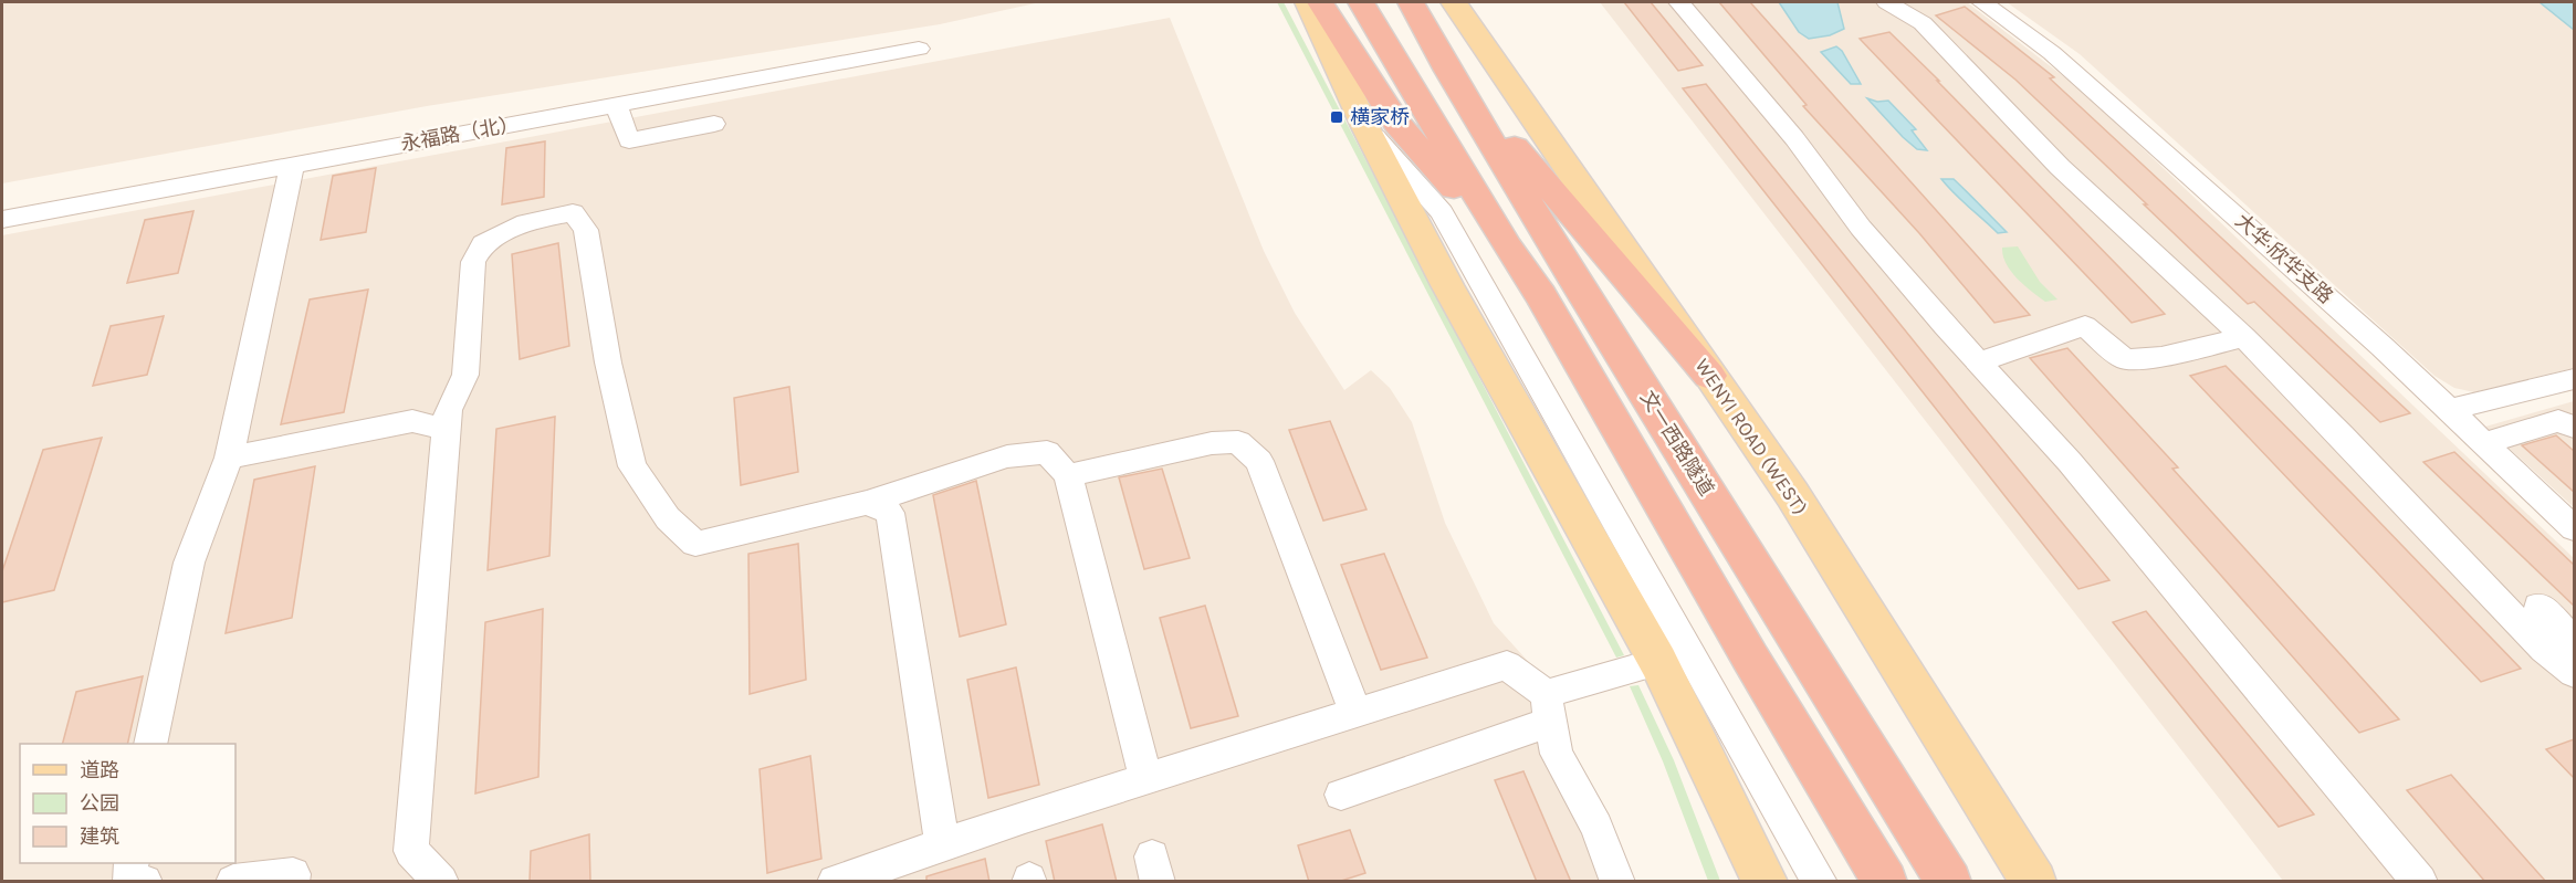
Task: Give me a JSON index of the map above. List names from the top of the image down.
{
  "streets": {
    "highway": ["文一西路隧道"],
    "main road": ["WENYI ROAD (WEST)"],
    "street": ["永福路（北）", "大华·欣华支路"]
  },
  "places": {
    "transit": ["横家桥"]
  },
  "legend": ["道路", "公园", "建筑"]
}
